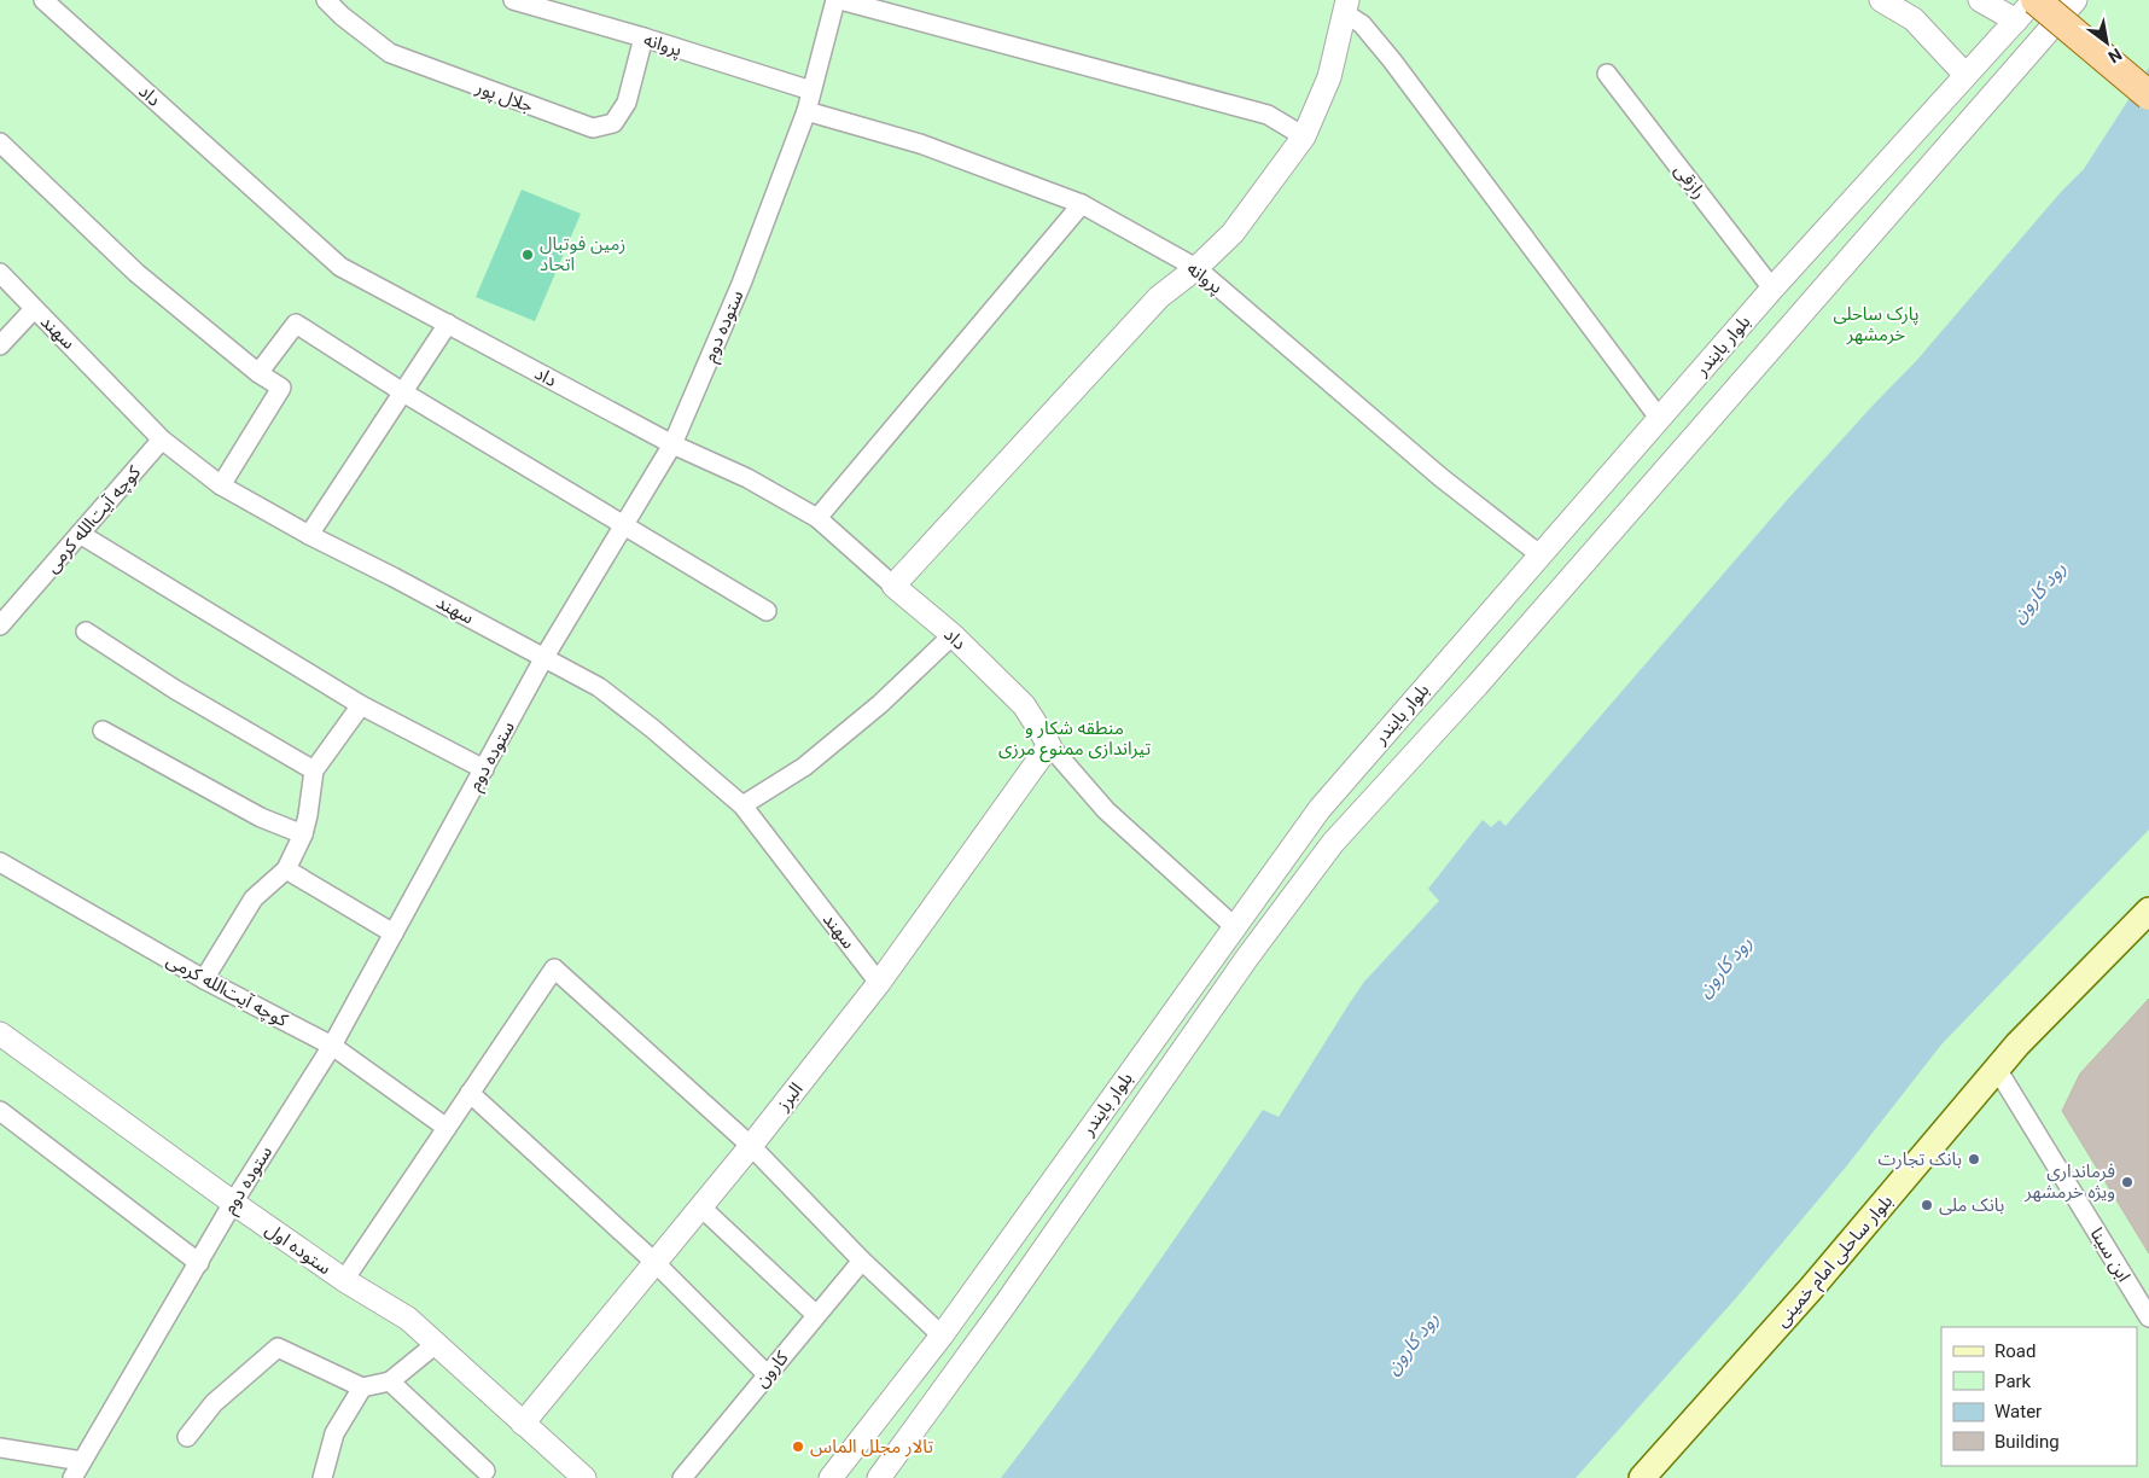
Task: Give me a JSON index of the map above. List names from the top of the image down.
{
  "streets": {
    "main road": ["بلوار ساحلی امام خمینی"],
    "street": [
      "پروانه",
      "داد",
      "جلال پور",
      "رازقی",
      "ستوده دوم",
      "سهند",
      "بلوار بایندر",
      "کوچه آیت‌الله کرمی",
      "البرز",
      "ستوده اول",
      "ابن سینا",
      "کارون"
    ]
  },
  "crossings": [
    ["پروانه", "جلال پور"],
    ["پروانه", "ستوده دوم"],
    ["پروانه", "بلوار بایندر"],
    ["داد", "ستوده دوم"],
    ["داد", "بلوار بایندر"],
    ["داد", "البرز"],
    ["رازقی", "بلوار بایندر"],
    ["ستوده دوم", "سهند"],
    ["ستوده دوم", "کوچه آیت‌الله کرمی"],
    ["ستوده دوم", "ستوده اول"],
    ["سهند", "کوچه آیت‌الله کرمی"],
    ["سهند", "البرز"],
    ["البرز", "ستوده اول"],
    ["ابن سینا", "بلوار ساحلی امام خمینی"]
  ],
  "water": ["رود کارون"],
  "parks": ["پارک ساحلی خرمشهر", "منطقه شکار و تیراندازی ممنوع مرزی"],
  "places": [
    "زمین فوتبال اتحاد",
    "بانک تجارت",
    "فرمانداری ویژه خرمشهر",
    "بانک ملی",
    "تالار مجلل الماس"
  ],
  "legend": [
    "Road",
    "Park",
    "Water",
    "Building"
  ],
  "north": "bottom right"
}
